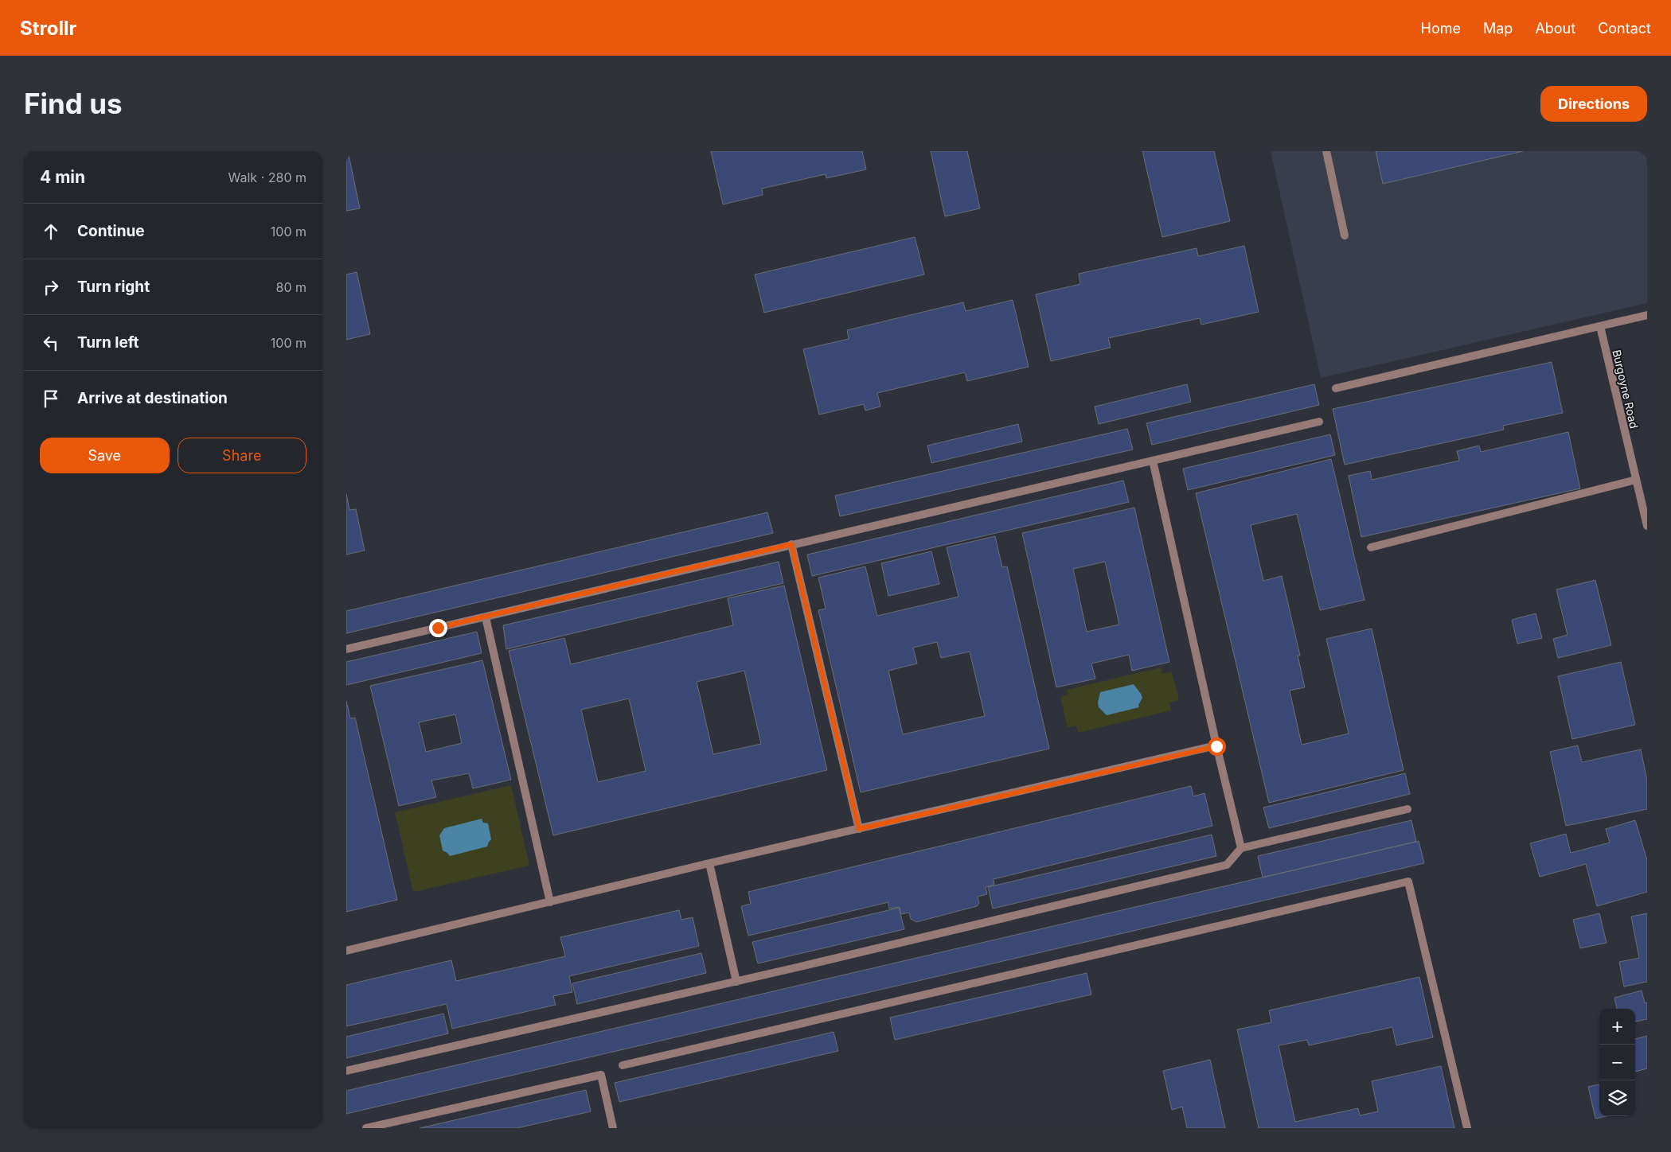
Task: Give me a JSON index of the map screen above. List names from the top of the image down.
{
  "streets": {
    "street": ["Burgoyne Road"]
  },
  "page": {
    "header": "Strollr",
    "nav": [
      "Home",
      "Map",
      "About",
      "Contact"
    ],
    "buttons": [
      "Directions",
      ["Save", "Share"]
    ],
    "title": "Find us",
    "heading": ["4 min", "Walk · 280 m"],
    "list": [
      ["Continue", "100 m"],
      ["Turn right", "80 m"],
      ["Turn left", "100 m"],
      "Arrive at destination"
    ],
    "map_buttons": ["+", "−"]
  }
}
